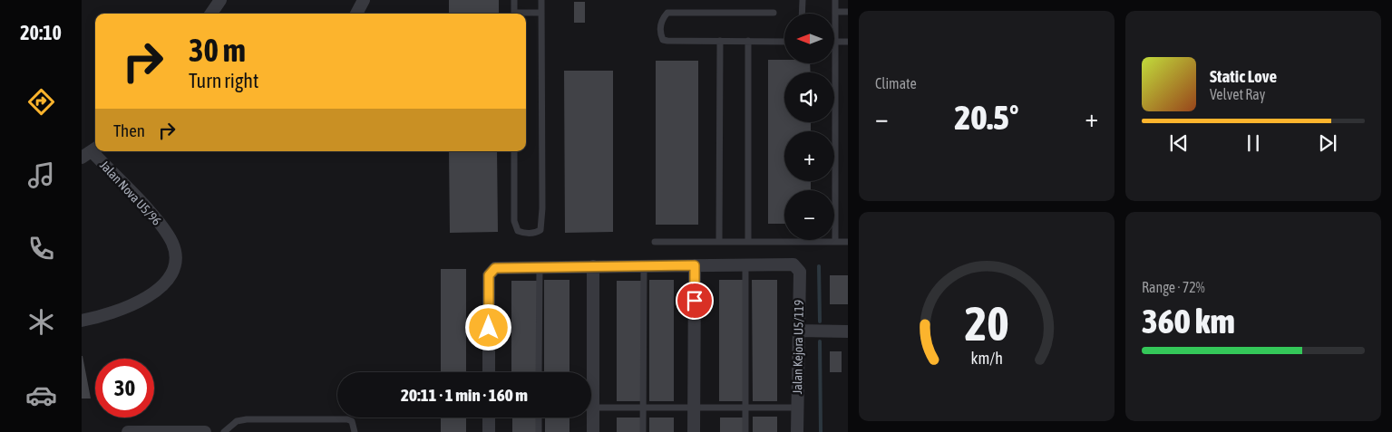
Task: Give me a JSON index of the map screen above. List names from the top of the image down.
{
  "streets": {
    "street": ["Jalan Nova U5/96", "Jalan Kejora U5/119"]
  },
  "north": "left",
  "page": {
    "tabs": "20:10",
    "tile": [
      "Climate",
      ["Range · 72%", "360 km"]
    ],
    "map_buttons": ["+", "−"],
    "turn": ["30 m", "Turn right"],
    "song": ["Static Love", "Velvet Ray"],
    "heat": ["−", "20.5°", "+"],
    "then": "Then",
    "limit": "30",
    "trip": "20:11 · 1 min · 160 m",
    "gauge": ["20", "km/h"]
  }
}
